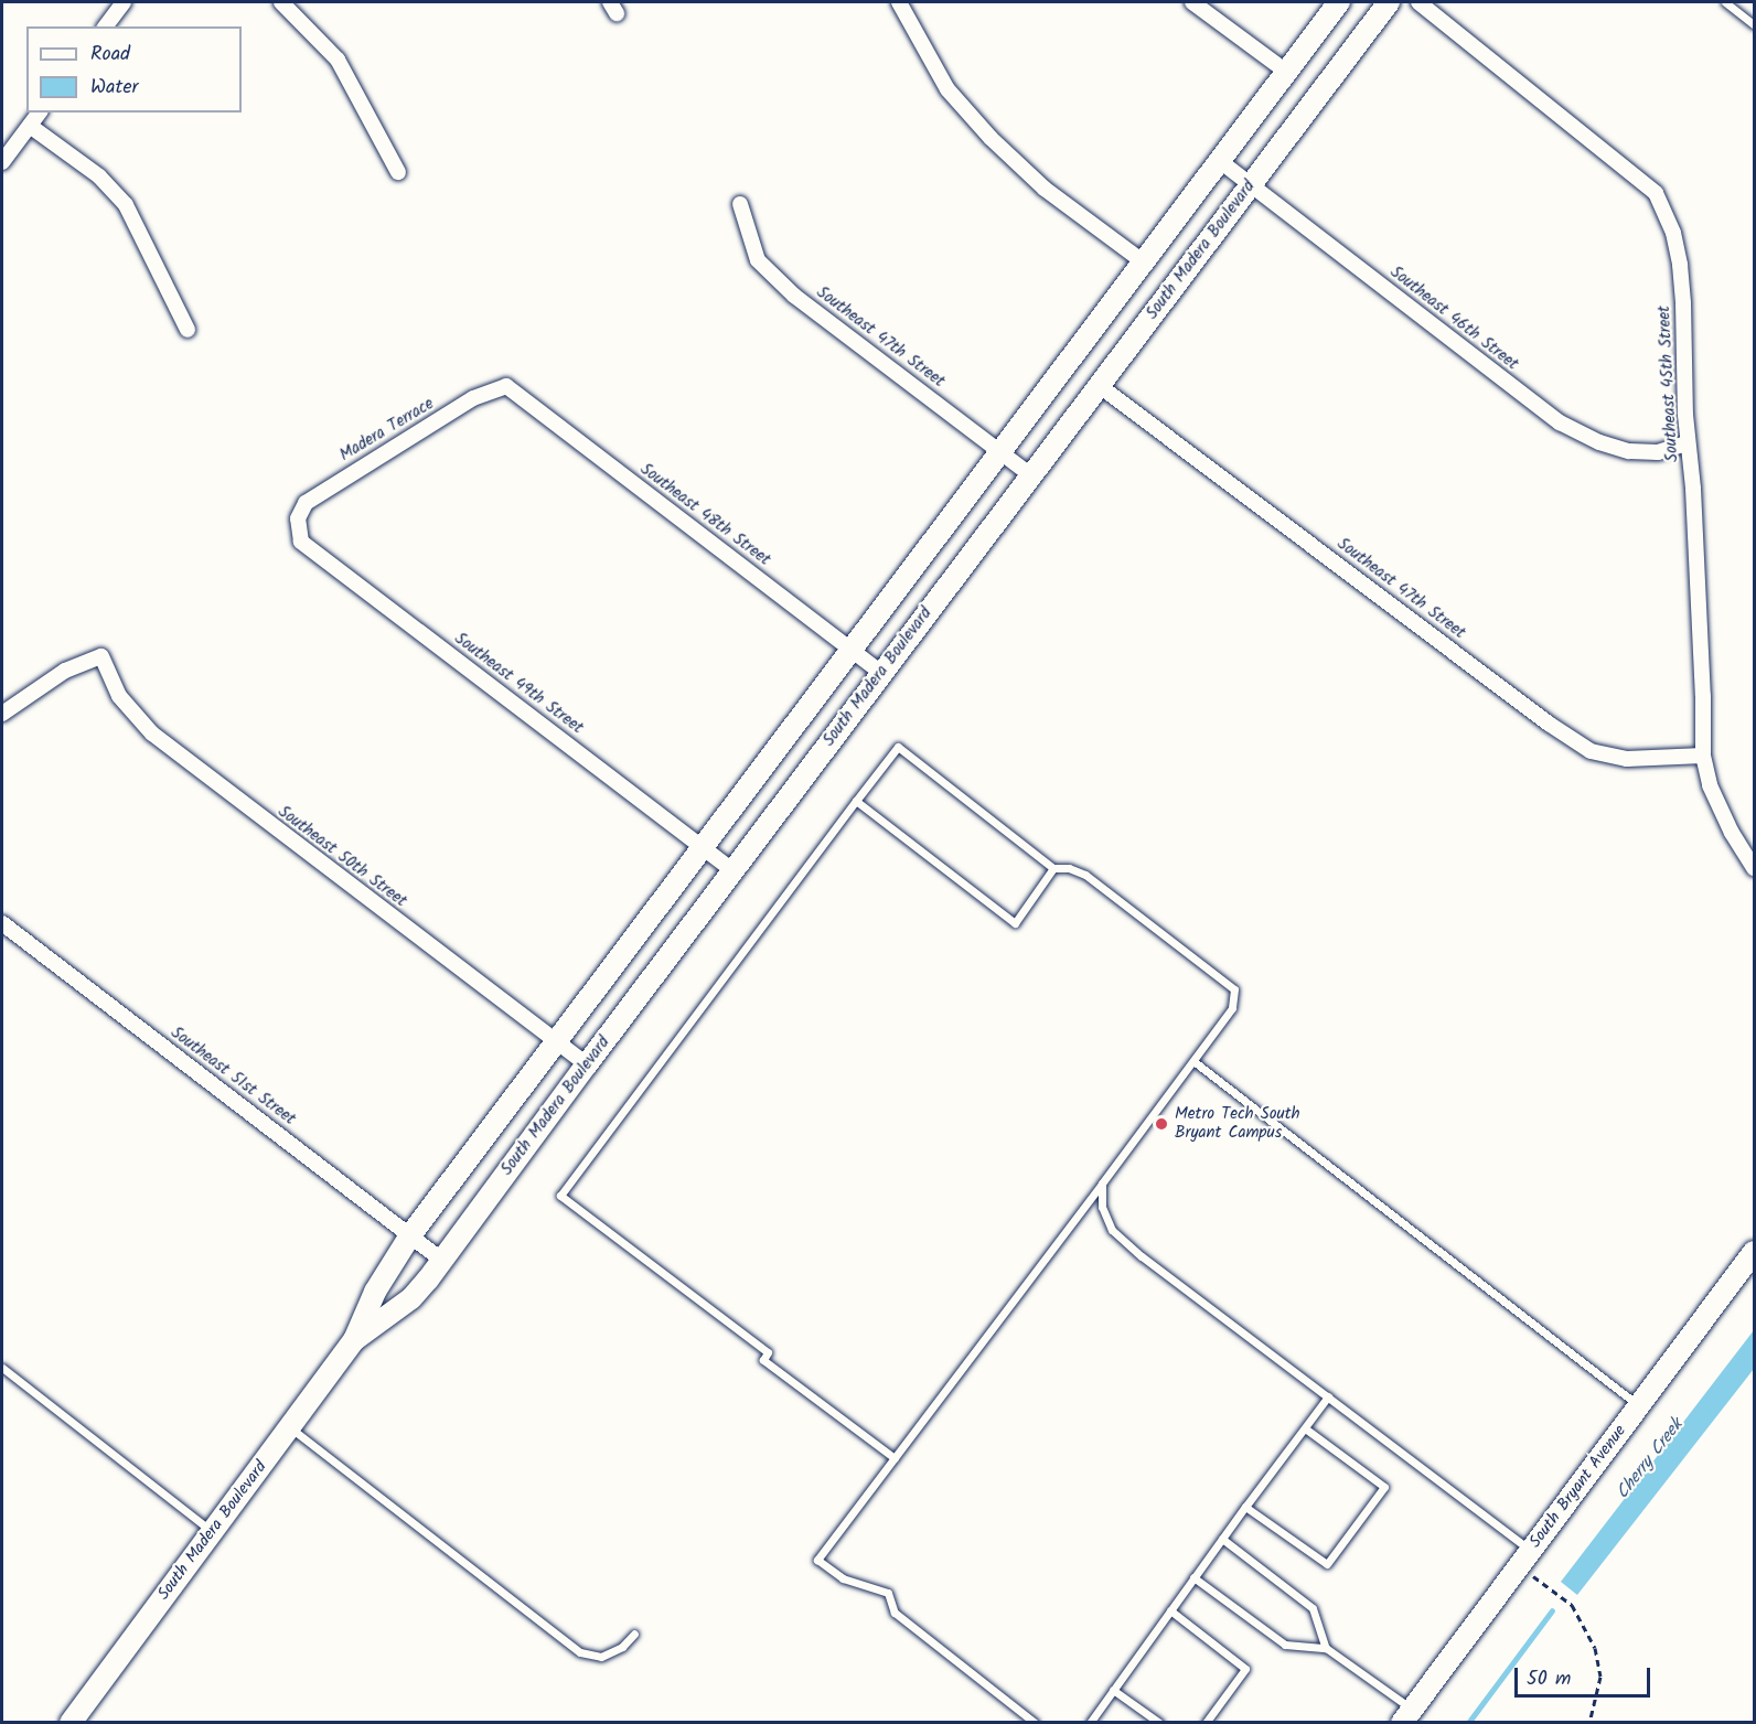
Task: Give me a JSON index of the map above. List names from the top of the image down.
{
  "streets": {
    "street": [
      "South Madera Boulevard",
      "Southeast 46th Street",
      "Southeast 47th Street",
      "Southeast 45th Street",
      "Madera Terrace",
      "Southeast 48th Street",
      "Southeast 49th Street",
      "Southeast 50th Street",
      "Southeast 51st Street",
      "South Bryant Avenue"
    ]
  },
  "crossings": [
    ["South Madera Boulevard", "Southeast 46th Street"],
    ["South Madera Boulevard", "Southeast 47th Street"],
    ["South Madera Boulevard", "Southeast 48th Street"],
    ["South Madera Boulevard", "Southeast 49th Street"],
    ["South Madera Boulevard", "Southeast 50th Street"],
    ["South Madera Boulevard", "Southeast 51st Street"],
    ["Southeast 46th Street", "Southeast 45th Street"],
    ["Southeast 47th Street", "Southeast 45th Street"],
    ["Madera Terrace", "Southeast 48th Street"],
    ["Madera Terrace", "Southeast 49th Street"]
  ],
  "water": ["Cherry Creek"],
  "places": ["Metro Tech South Bryant Campus"],
  "legend": ["Road", "Water"],
  "scale_bar": "50 m"
}
